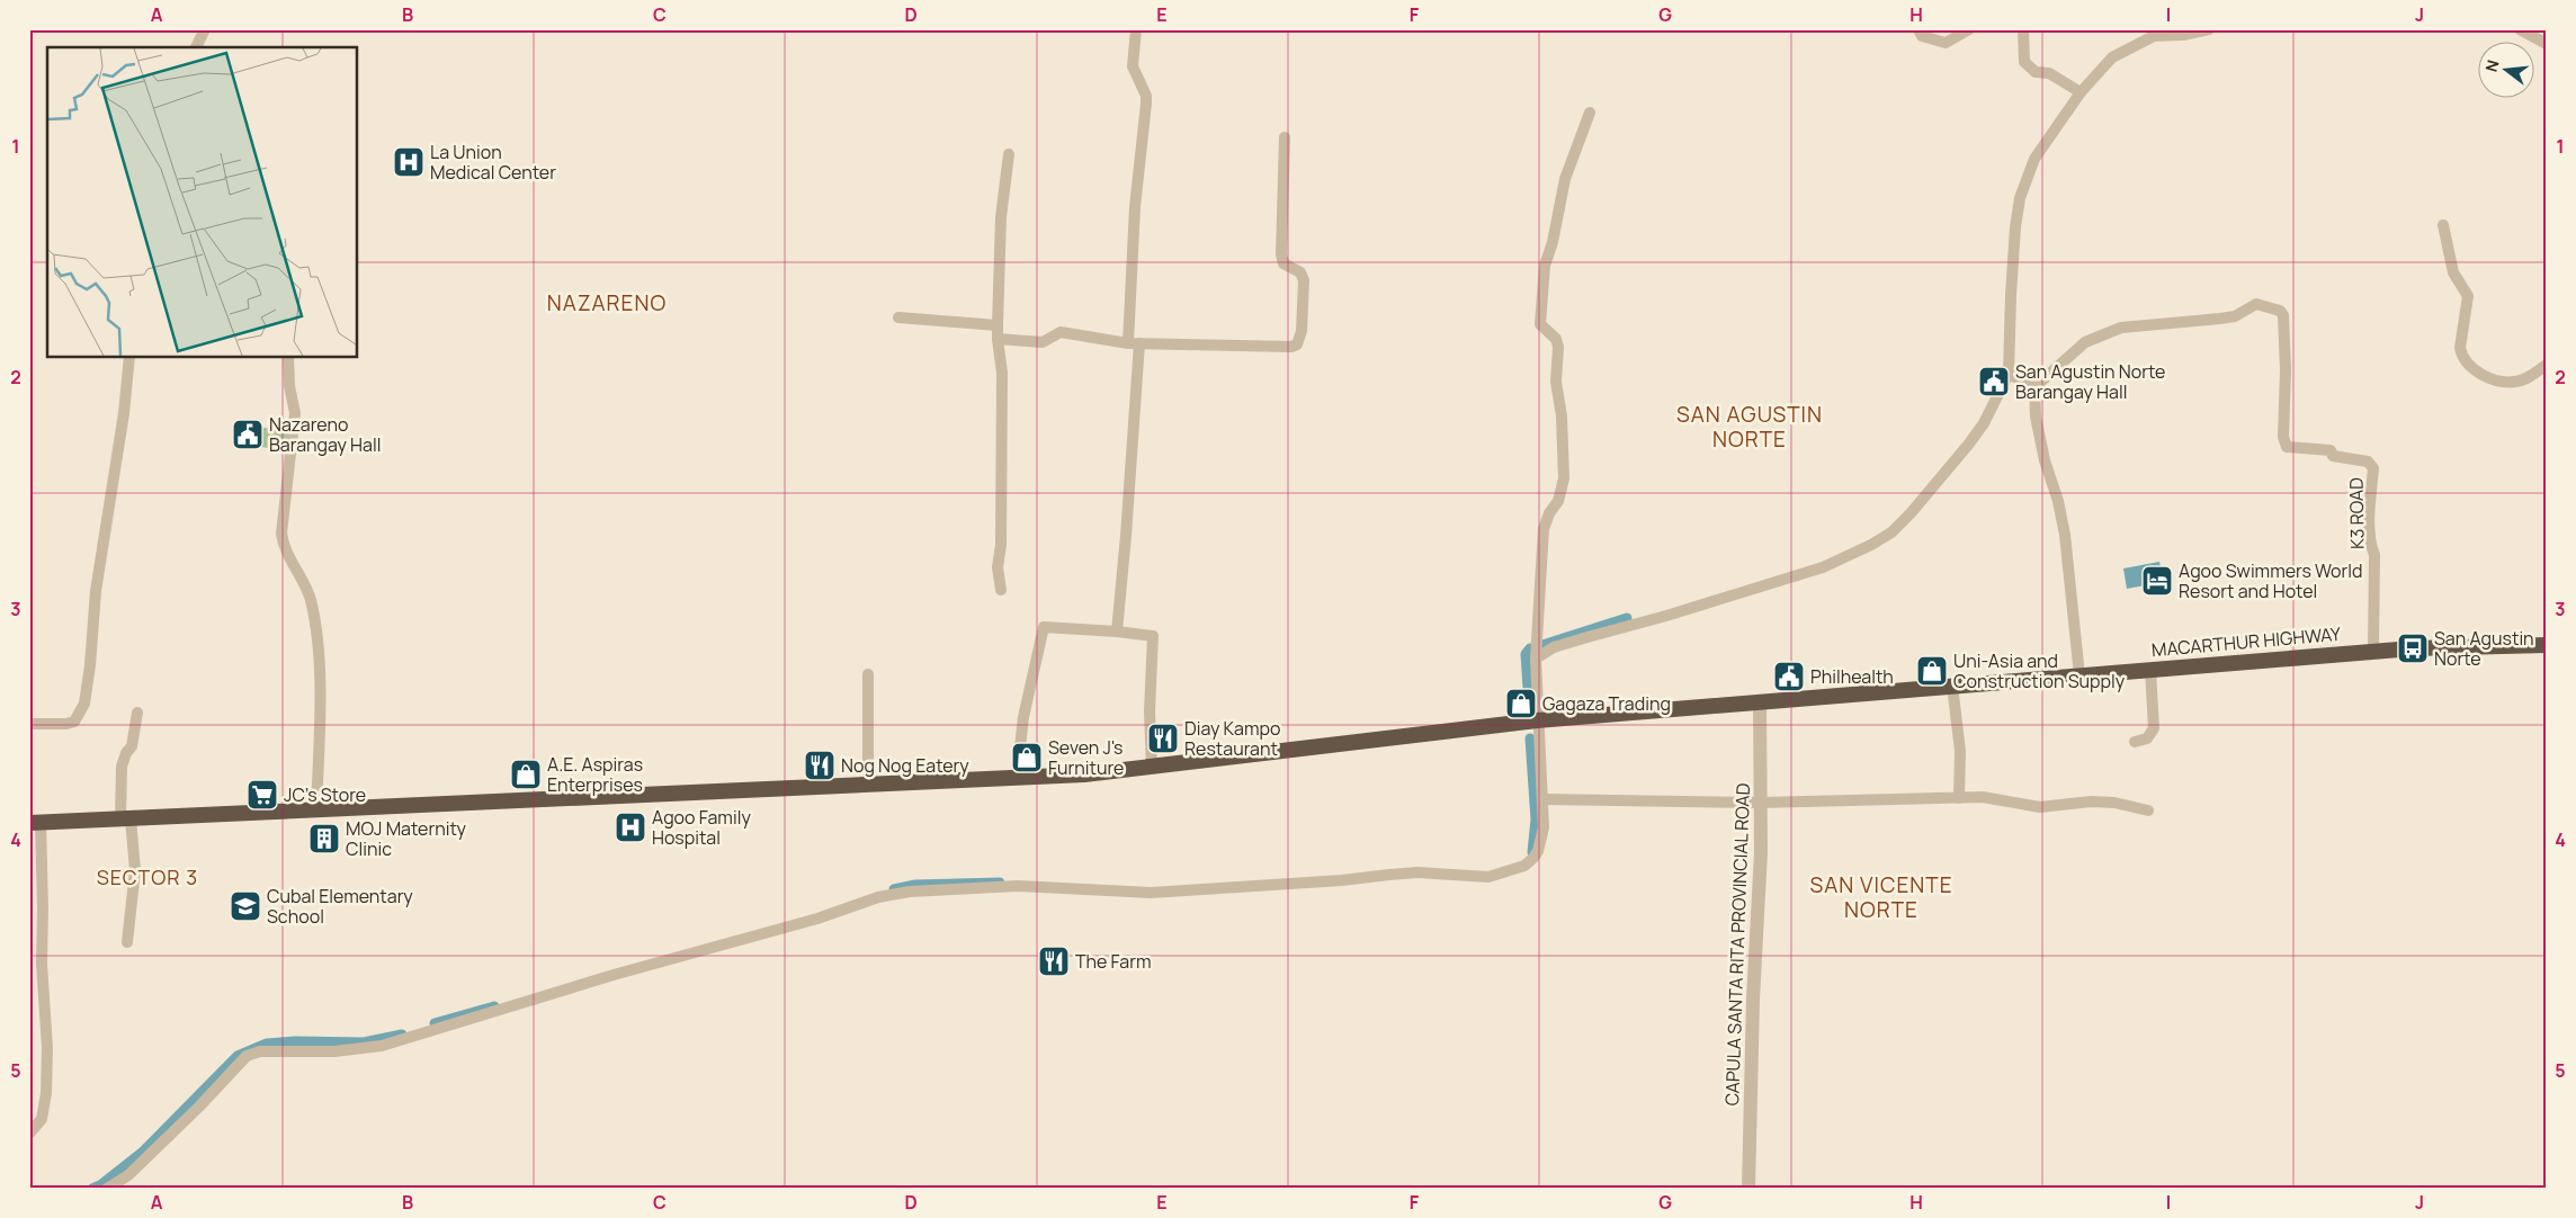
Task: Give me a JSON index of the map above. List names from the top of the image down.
{
  "streets": {
    "highway": ["MACARTHUR HIGHWAY"],
    "street": ["K3 ROAD", "CAPULA SANTA RITA PROVINCIAL ROAD"]
  },
  "crossings": [
    ["K3 ROAD", "MACARTHUR HIGHWAY"],
    ["MACARTHUR HIGHWAY", "CAPULA SANTA RITA PROVINCIAL ROAD"]
  ],
  "districts": [
    "NAZARENO",
    "SAN AGUSTIN NORTE",
    "SECTOR 3",
    "SAN VICENTE NORTE"
  ],
  "places": {
    "hospital": ["La Union Medical Center", "Agoo Family Hospital"],
    "public building": ["San Agustin Norte Barangay Hall", "Nazareno Barangay Hall", "Philhealth"],
    "hotel": ["Agoo Swimmers World Resort and Hotel"],
    "bus stop": ["San Agustin Norte"],
    "shop": [
      "Uni-Asia and Construction Supply",
      "Gagaza Trading",
      "Seven J's Furniture",
      "A.E. Aspiras Enterprises"
    ],
    "restaurant": ["Diay Kampo Restaurant", "Nog Nog Eatery", "The Farm"],
    "supermarket": ["JC's Store"],
    "building": ["MOJ Maternity Clinic"],
    "school or university": ["Cubal Elementary School"]
  },
  "north": "left",
  "grid": {
    "columns": [
      "A",
      "B",
      "C",
      "D",
      "E",
      "F",
      "G",
      "H",
      "I",
      "J"
    ],
    "rows": [
      "1",
      "2",
      "3",
      "4",
      "5"
    ]
  }
}
